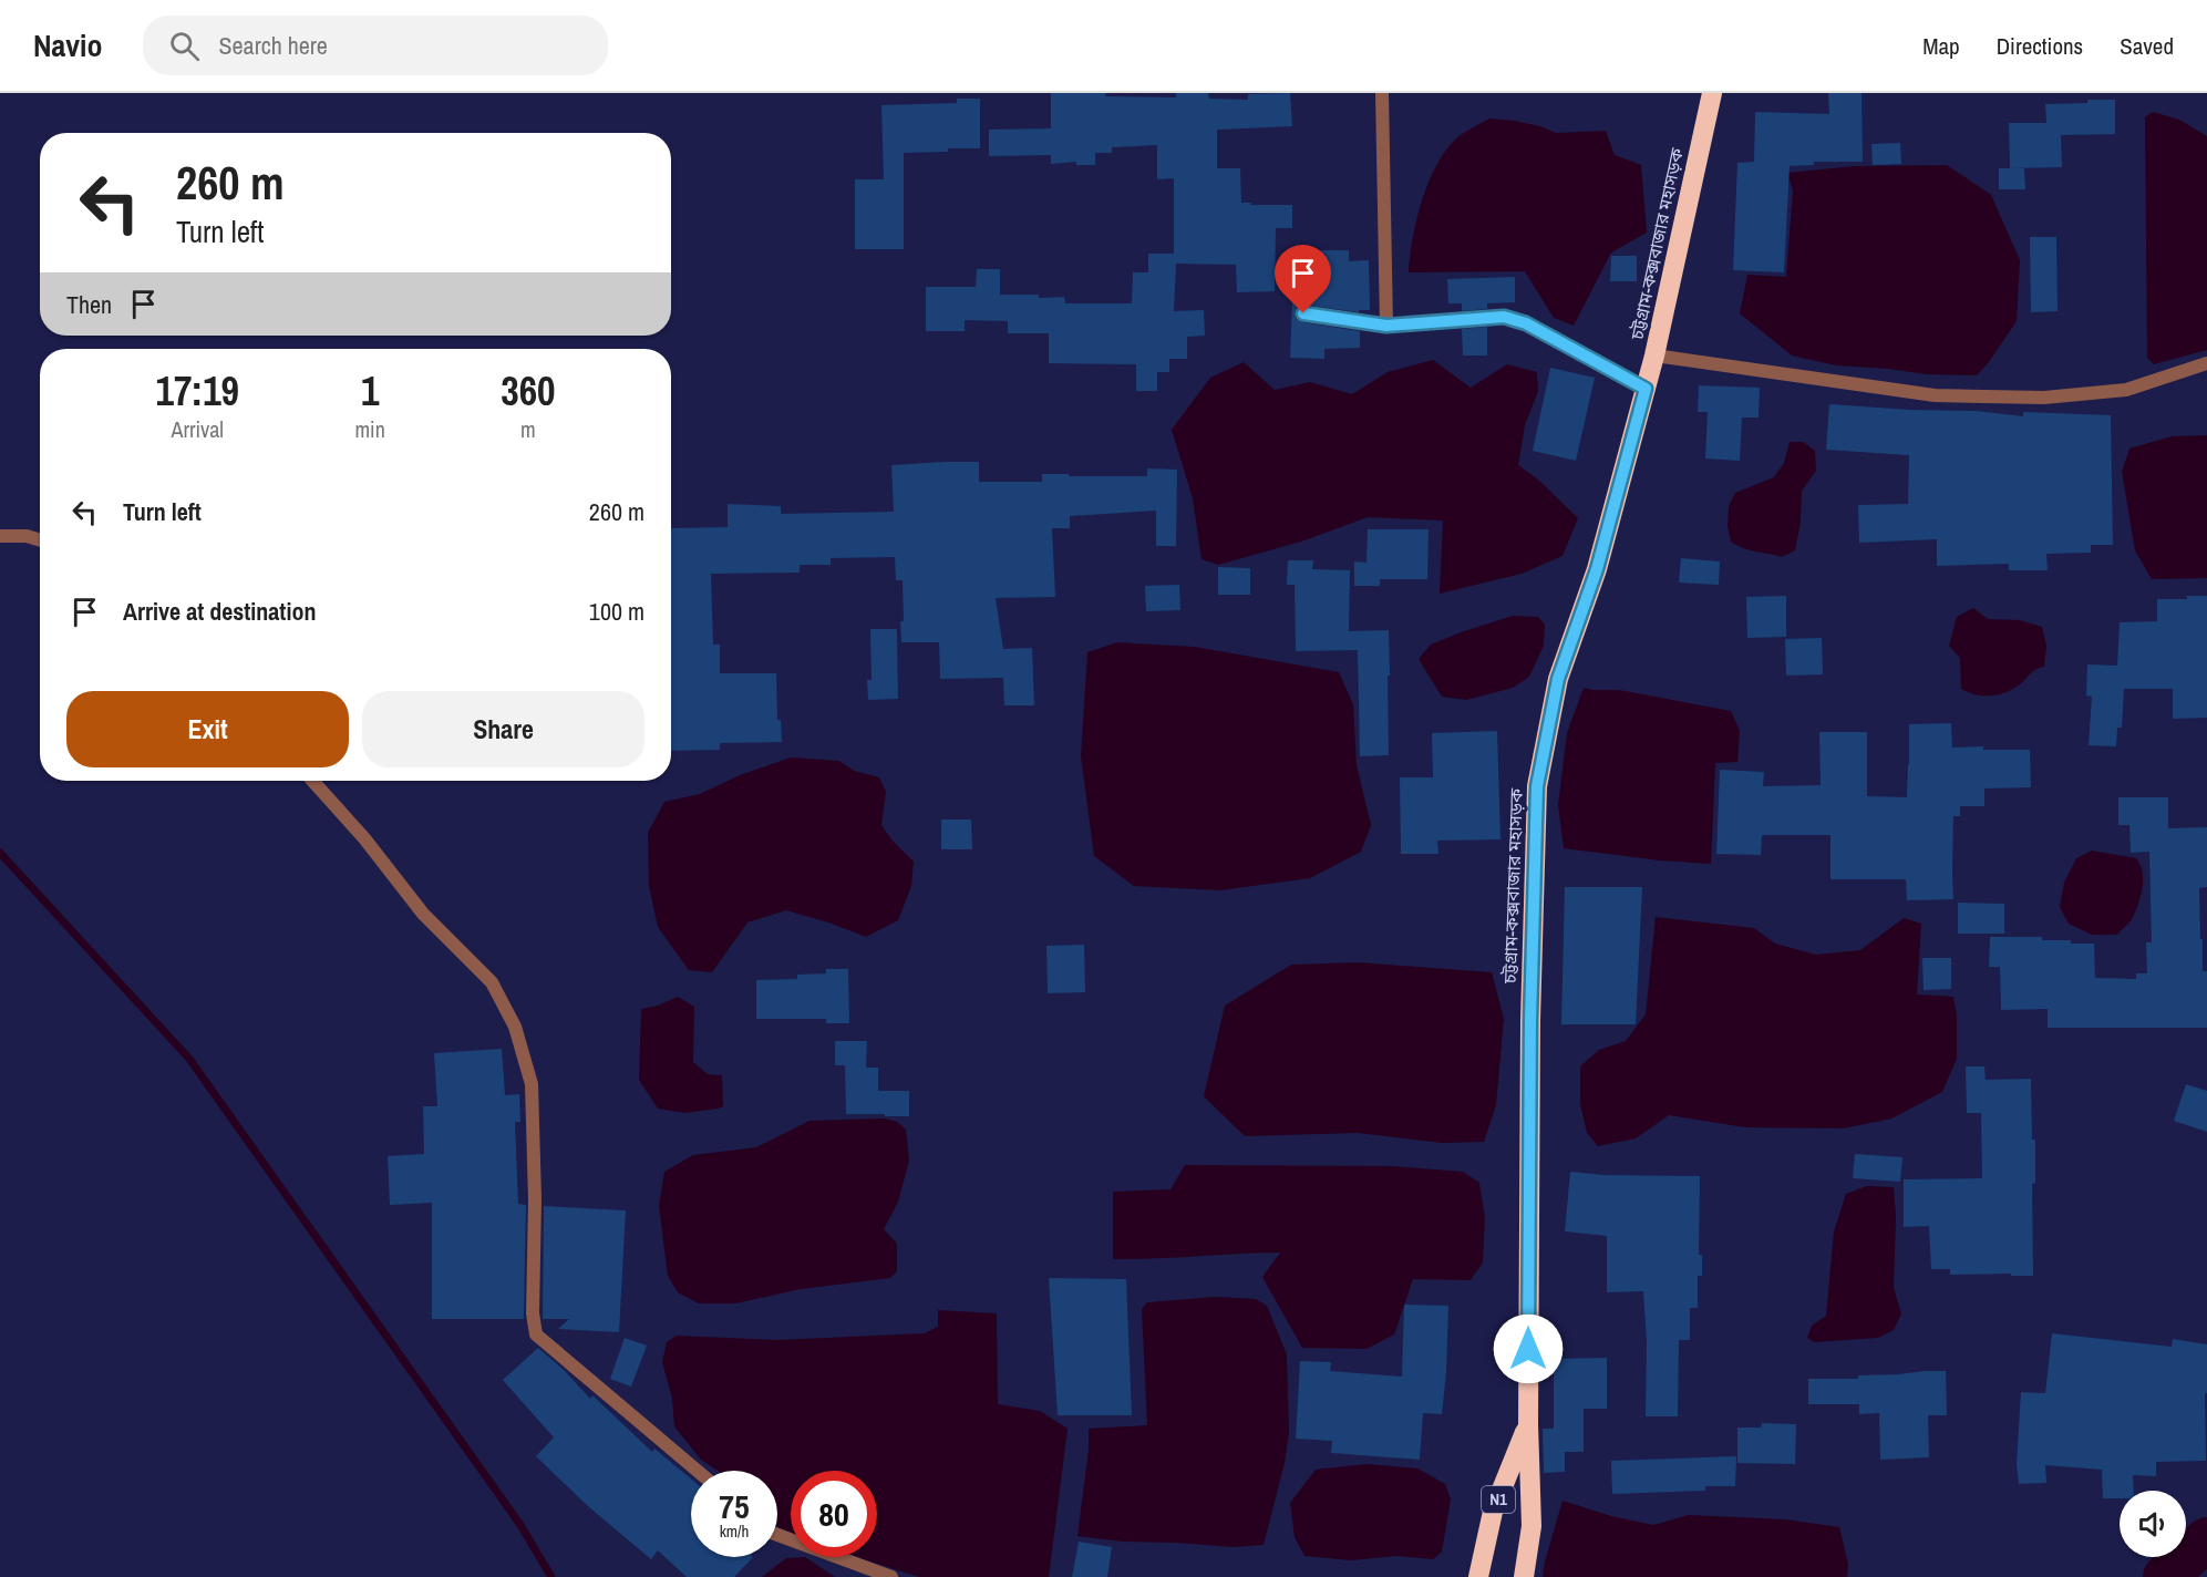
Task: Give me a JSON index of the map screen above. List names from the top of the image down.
{
  "streets": {
    "highway": ["চট্টগ্রাম-কক্সবাজার মহাসড়ক", "N1"]
  },
  "page": {
    "header": "Navio",
    "search": "Search here",
    "nav": ["Map", "Directions", "Saved"],
    "turn": ["260 m", "Turn left"],
    "then": "Then",
    "eta": [
      "17:19",
      "Arrival",
      "1",
      "min",
      "360",
      "m"
    ],
    "list": [
      {
        "name": "Turn left",
        "value": "260 m"
      },
      {
        "name": "Arrive at destination",
        "value": "100 m"
      }
    ],
    "buttons": ["Exit", "Share"],
    "speed": "75 km/h",
    "limit": "80"
  }
}
